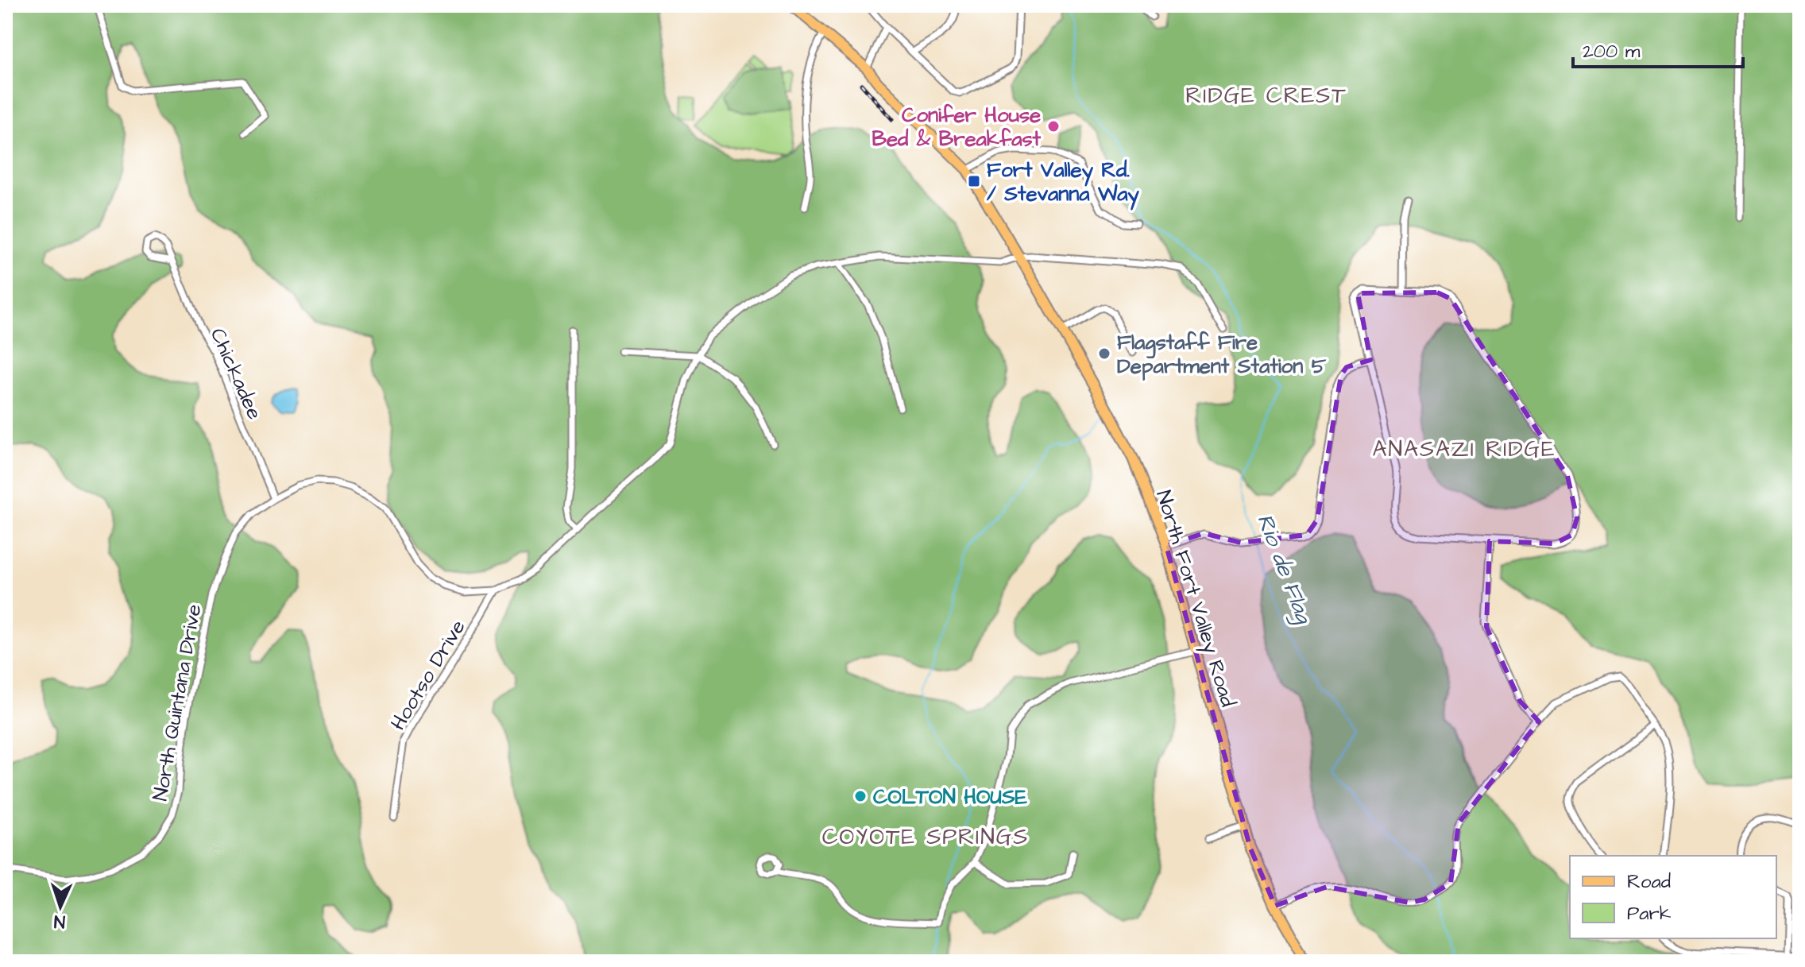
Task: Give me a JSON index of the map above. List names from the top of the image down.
{
  "streets": {
    "main road": ["North Fort Valley Road"],
    "street": ["Chickadee", "Hootso Drive", "North Quintana Drive"]
  },
  "crossings": [
    ["Chickadee", "North Quintana Drive"],
    ["North Fort Valley Road", "North Quintana Drive"],
    ["Hootso Drive", "North Quintana Drive"]
  ],
  "districts": ["RIDGE CREST", "ANASAZI RIDGE", "COYOTE SPRINGS"],
  "water": ["Rio de Flag"],
  "places": {
    "other": ["Conifer House Bed & Breakfast", "Flagstaff Fire Department Station 5", "COLTON HOUSE"],
    "transit": ["Fort Valley Rd. / Stevanna Way"]
  },
  "legend": ["Road", "Park"],
  "scale_bar": "200 m",
  "north": "bottom"
}
